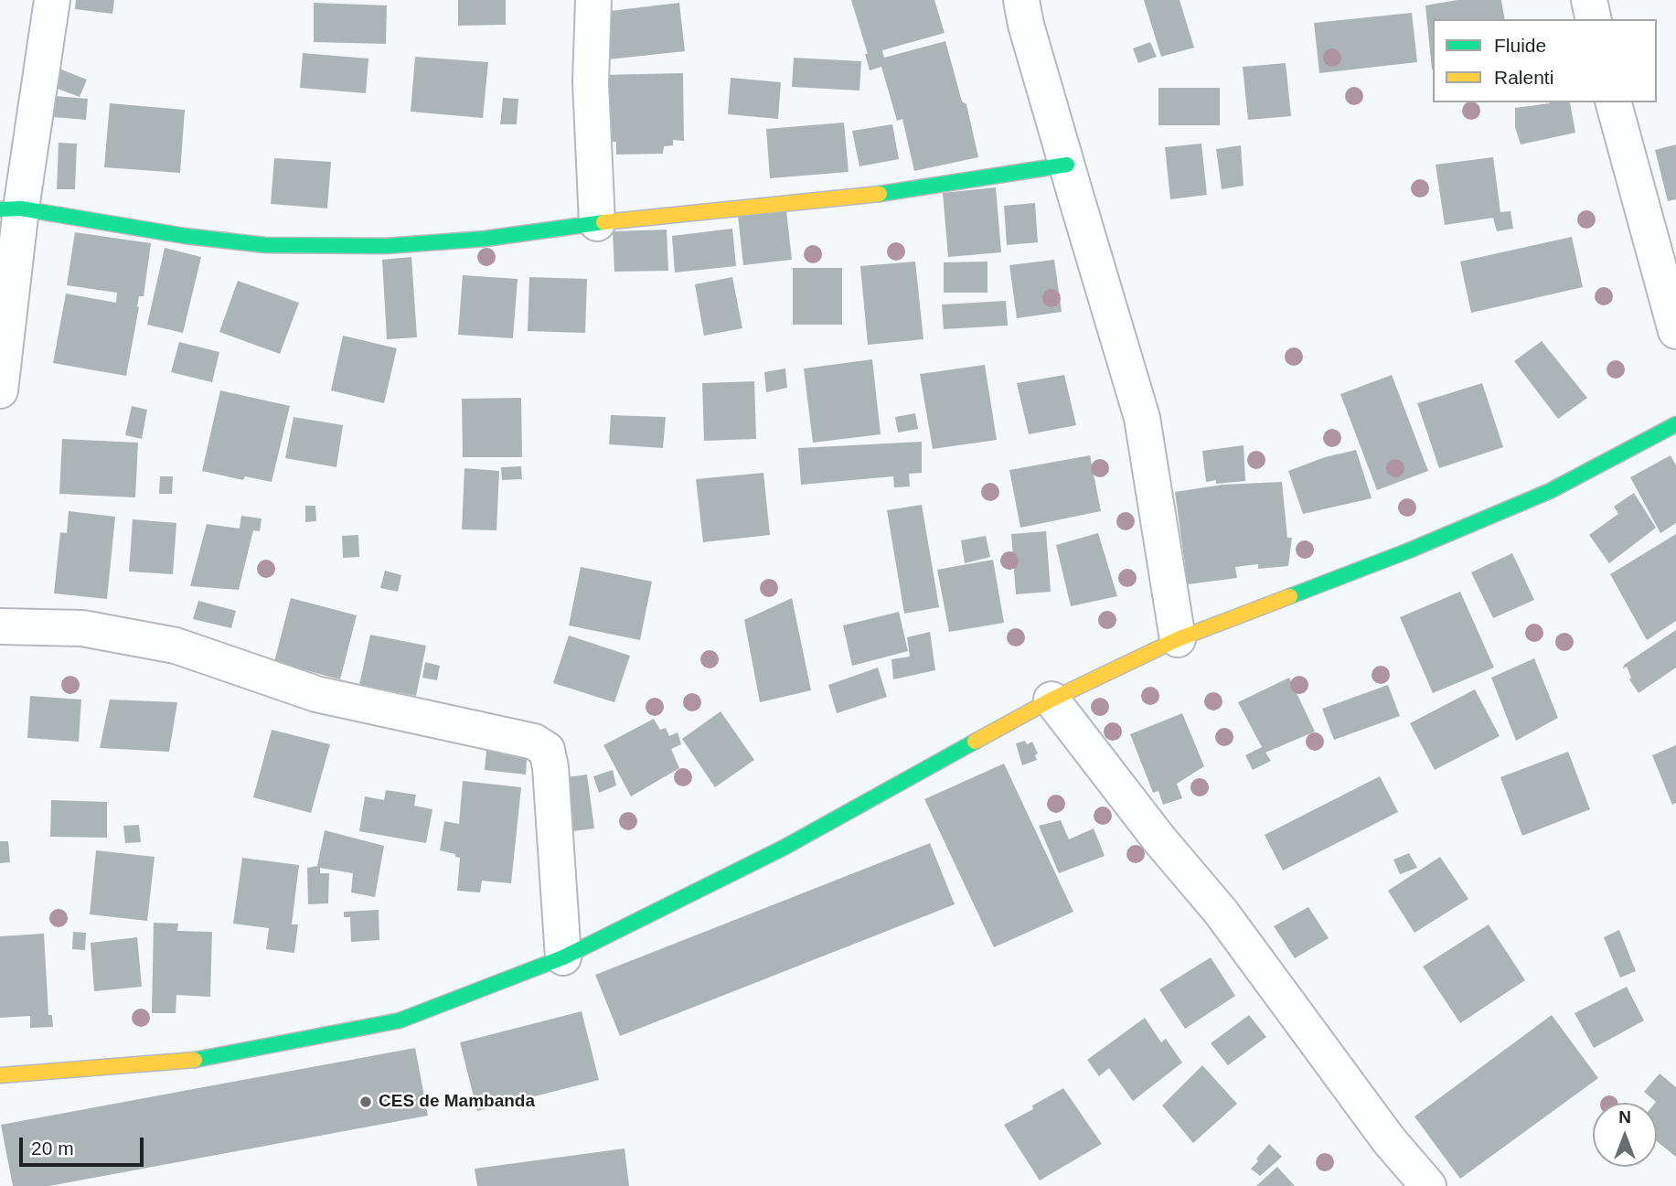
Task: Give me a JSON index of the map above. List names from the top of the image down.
{
  "places": ["CES de Mambanda"],
  "legend": ["Fluide", "Ralenti"],
  "scale_bar": "20 m",
  "north": "top"
}
